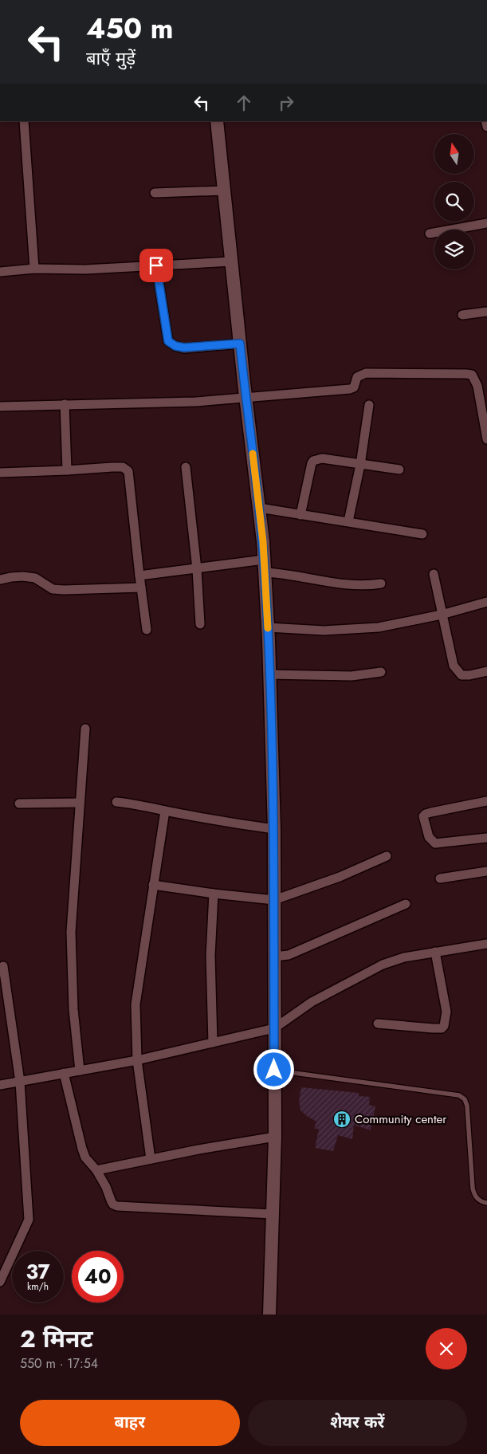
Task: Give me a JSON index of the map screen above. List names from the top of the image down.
{
  "places": {
    "building": ["Community center"]
  },
  "north": "top",
  "page": {
    "turn": ["450 m", "बाएँ मुड़ें"],
    "speed": "37 km/h",
    "limit": "40",
    "heading": ["2 मिनट", "550 m · 17:54"],
    "buttons": ["बाहर", "शेयर करें"]
  }
}
